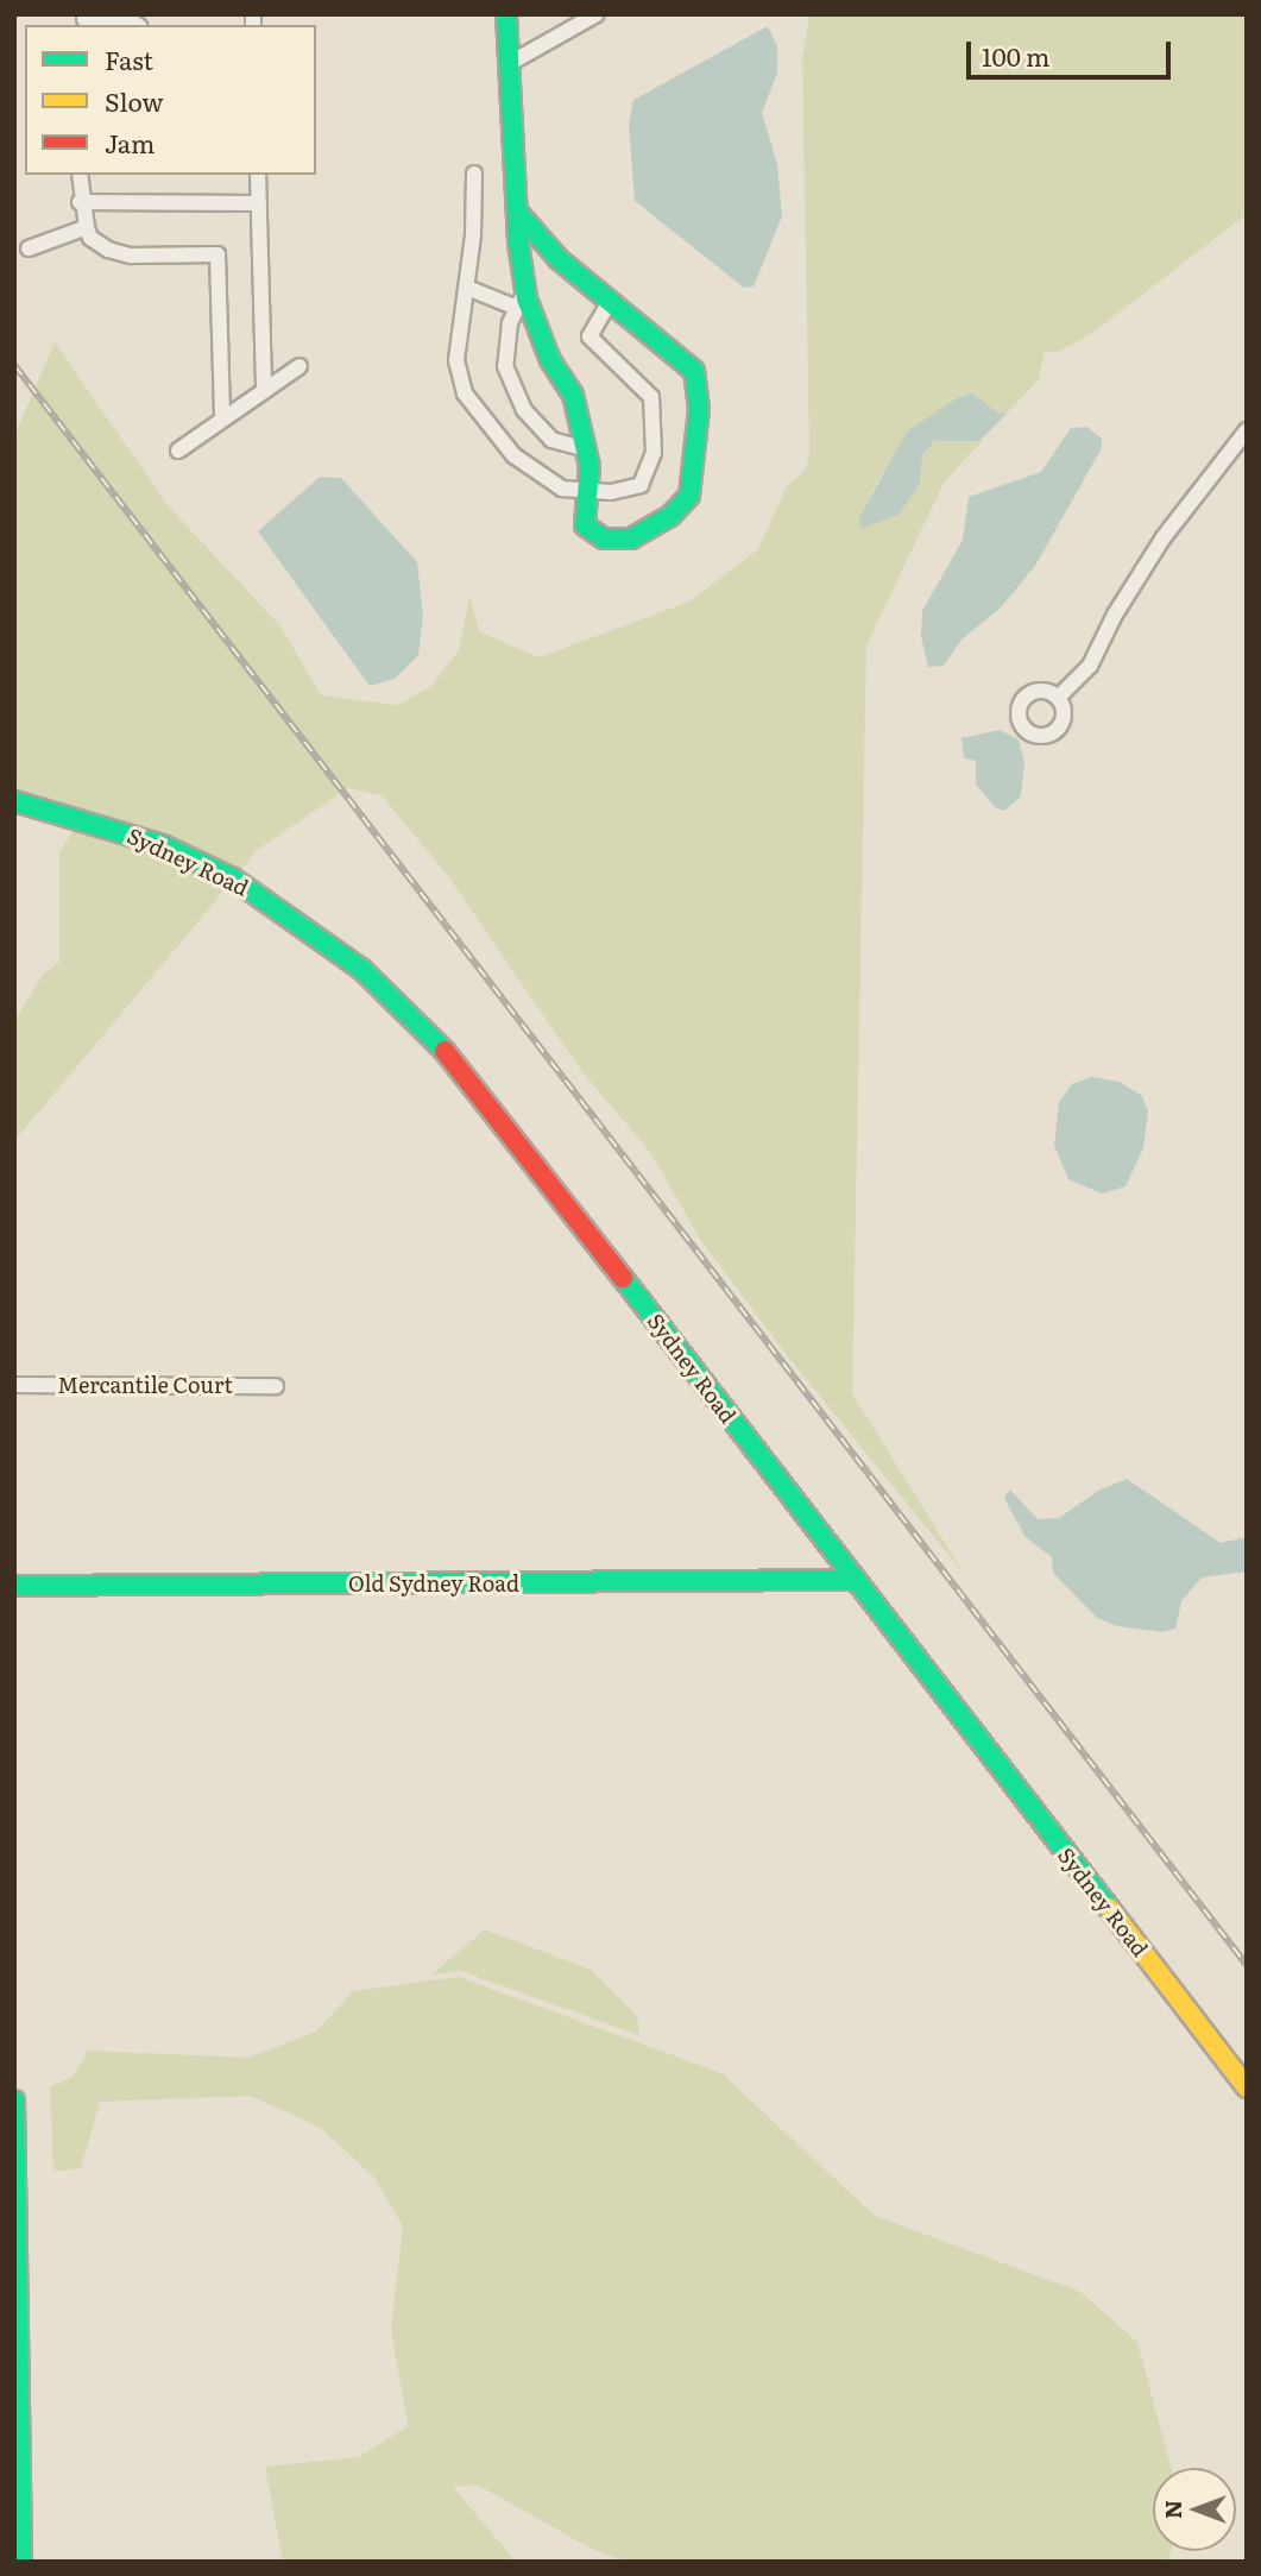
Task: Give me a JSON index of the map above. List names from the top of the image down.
{
  "streets": {
    "street": ["Sydney Road", "Mercantile Court", "Old Sydney Road"]
  },
  "crossings": [
    ["Sydney Road", "Old Sydney Road"]
  ],
  "legend": ["Fast", "Slow", "Jam"],
  "scale_bar": "100 m",
  "north": "left"
}
